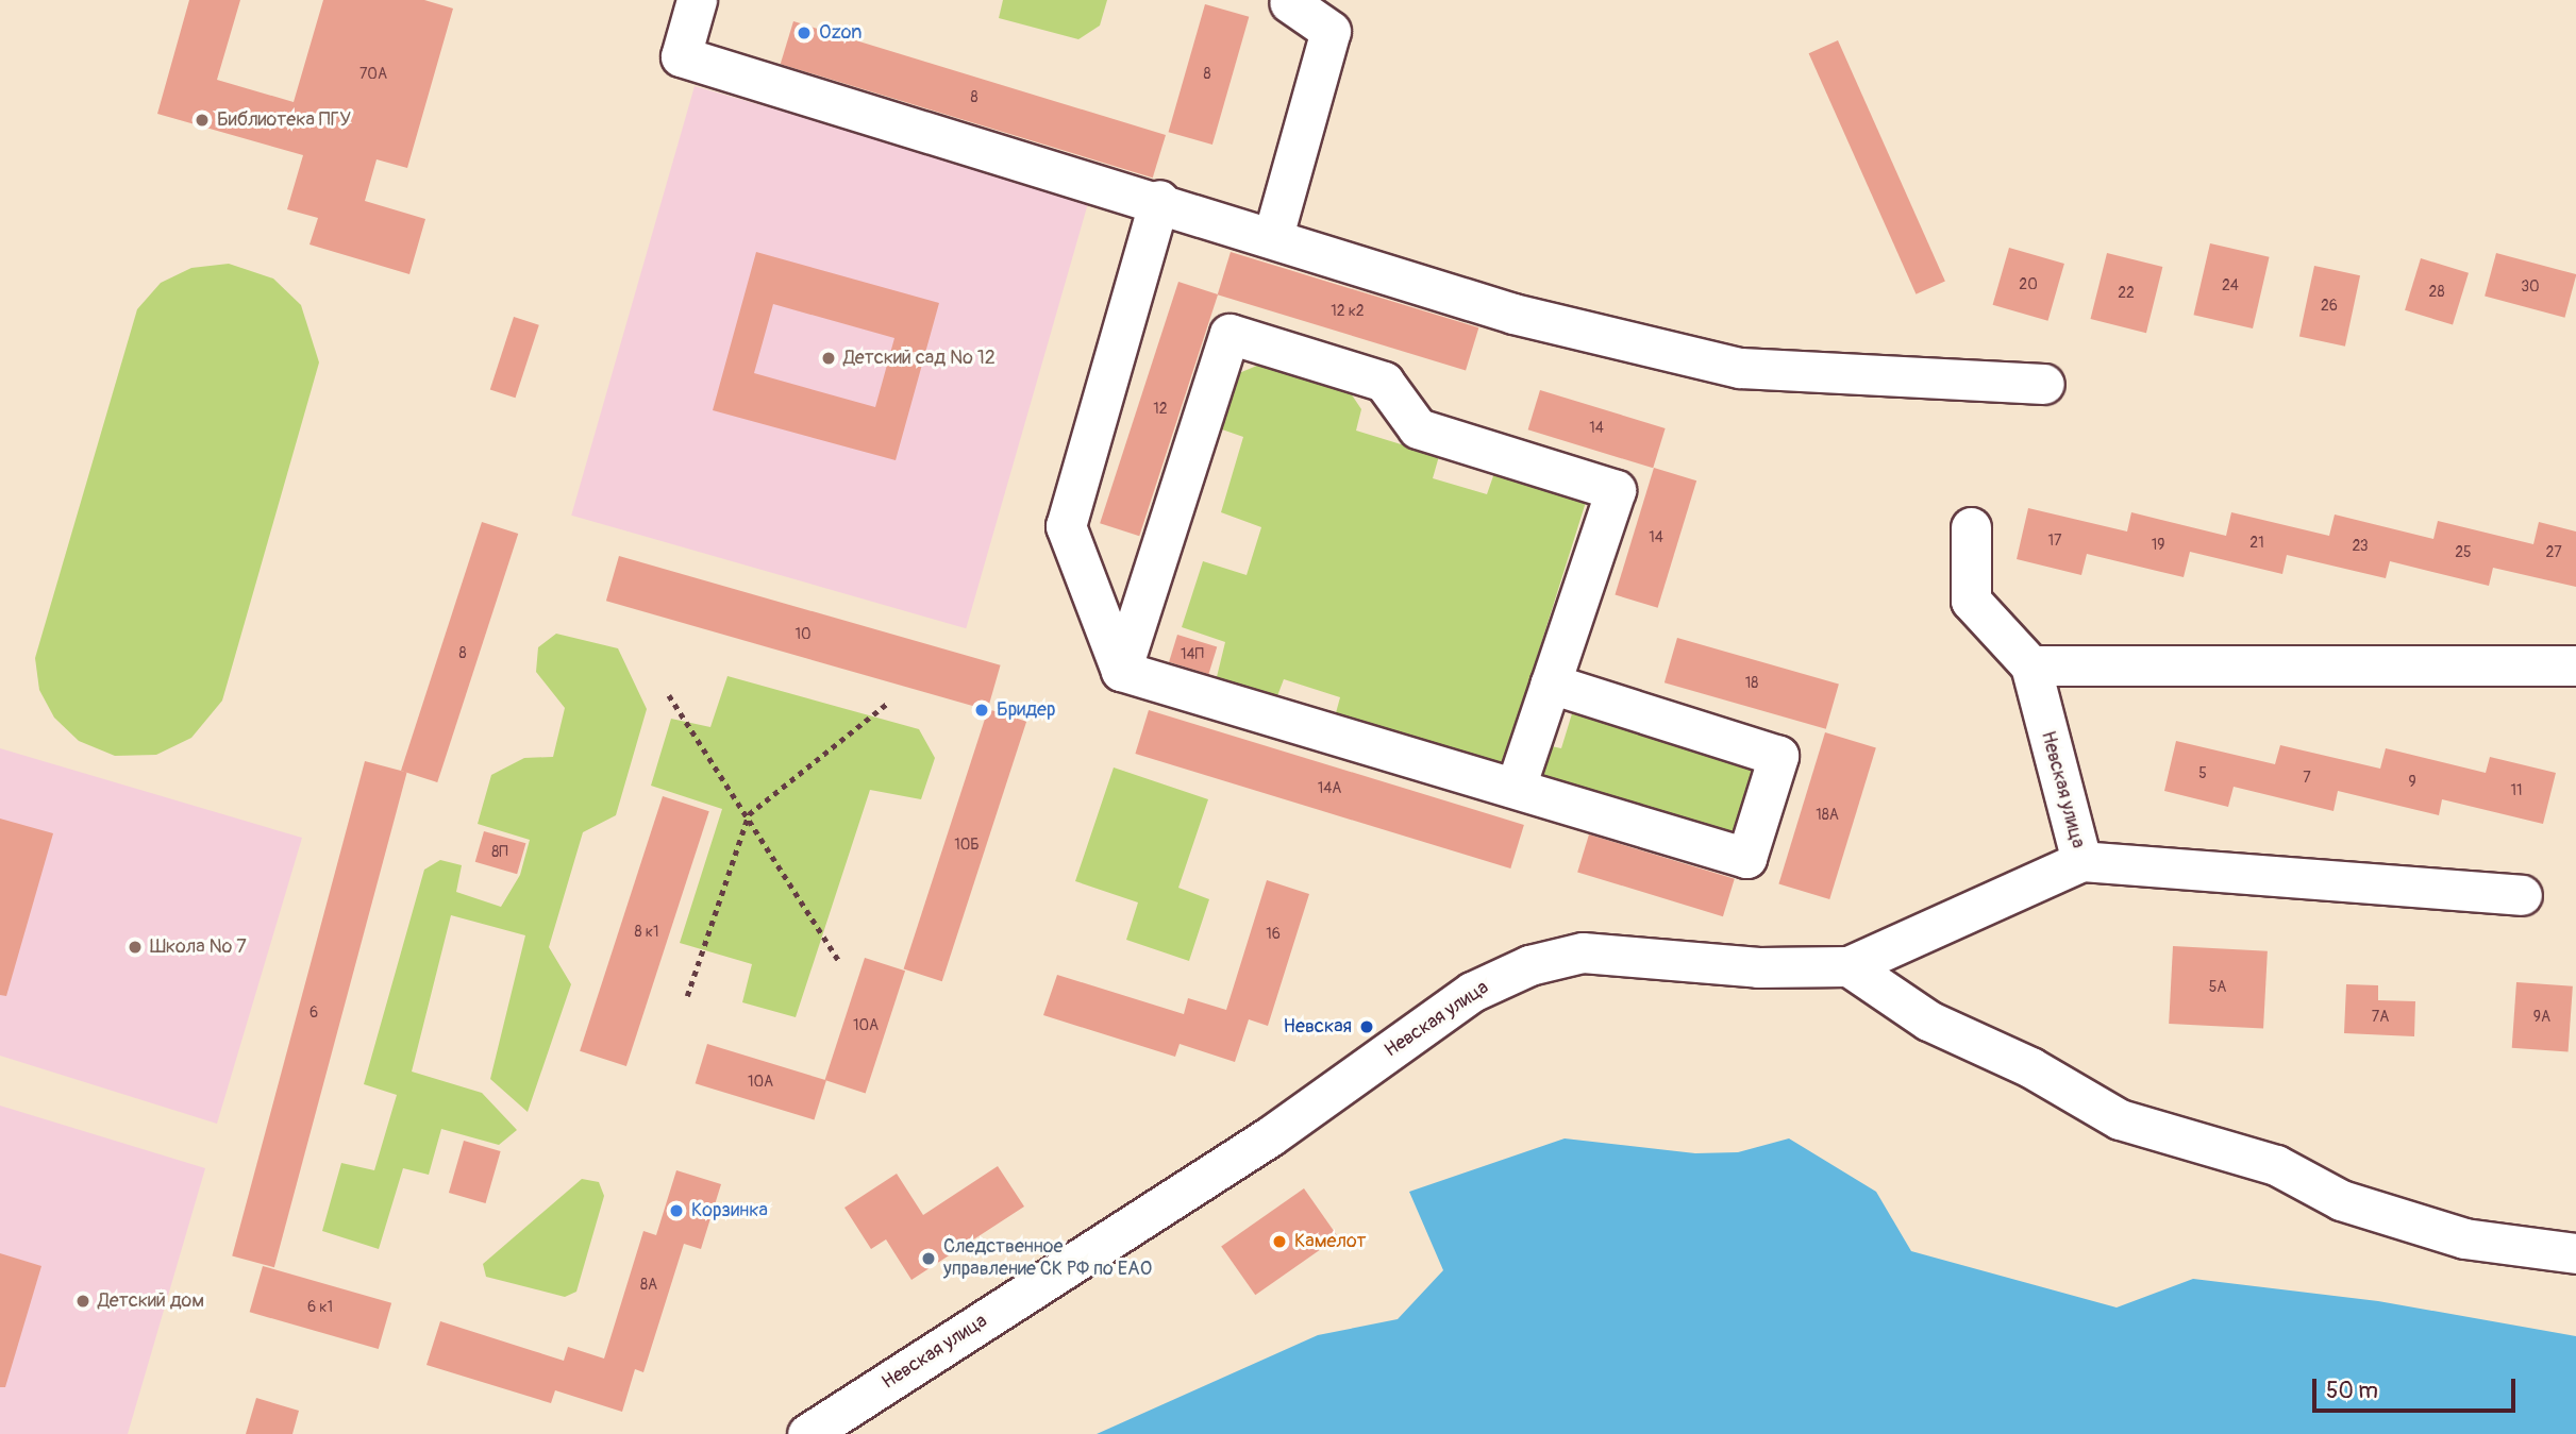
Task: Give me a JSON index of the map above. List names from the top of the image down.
{
  "streets": {
    "street": ["Невская улица"]
  },
  "places": [
    "Ozon",
    "Библиотека ПГУ",
    "Детский сад № 12",
    "Бридер",
    "Школа № 7",
    "Невская",
    "Корзинка",
    "Камелот",
    "Следственное управление СК РФ по ЕАО",
    "Детский дом"
  ],
  "house_numbers": [
    "70А",
    "8",
    "8",
    "20",
    "24",
    "30",
    "28",
    "22",
    "26",
    "12 к2",
    "12",
    "14",
    "14",
    "17",
    "21",
    "19",
    "23",
    "25",
    "27",
    "10",
    "8",
    "14П",
    "18",
    "5",
    "7",
    "9",
    "14А",
    "11",
    "18А",
    "10Б",
    "8П",
    "8 к1",
    "16",
    "5А",
    "6",
    "7А",
    "9А",
    "10А",
    "10А",
    "8А",
    "6 к1"
  ],
  "scale_bar": "50 m"
}
